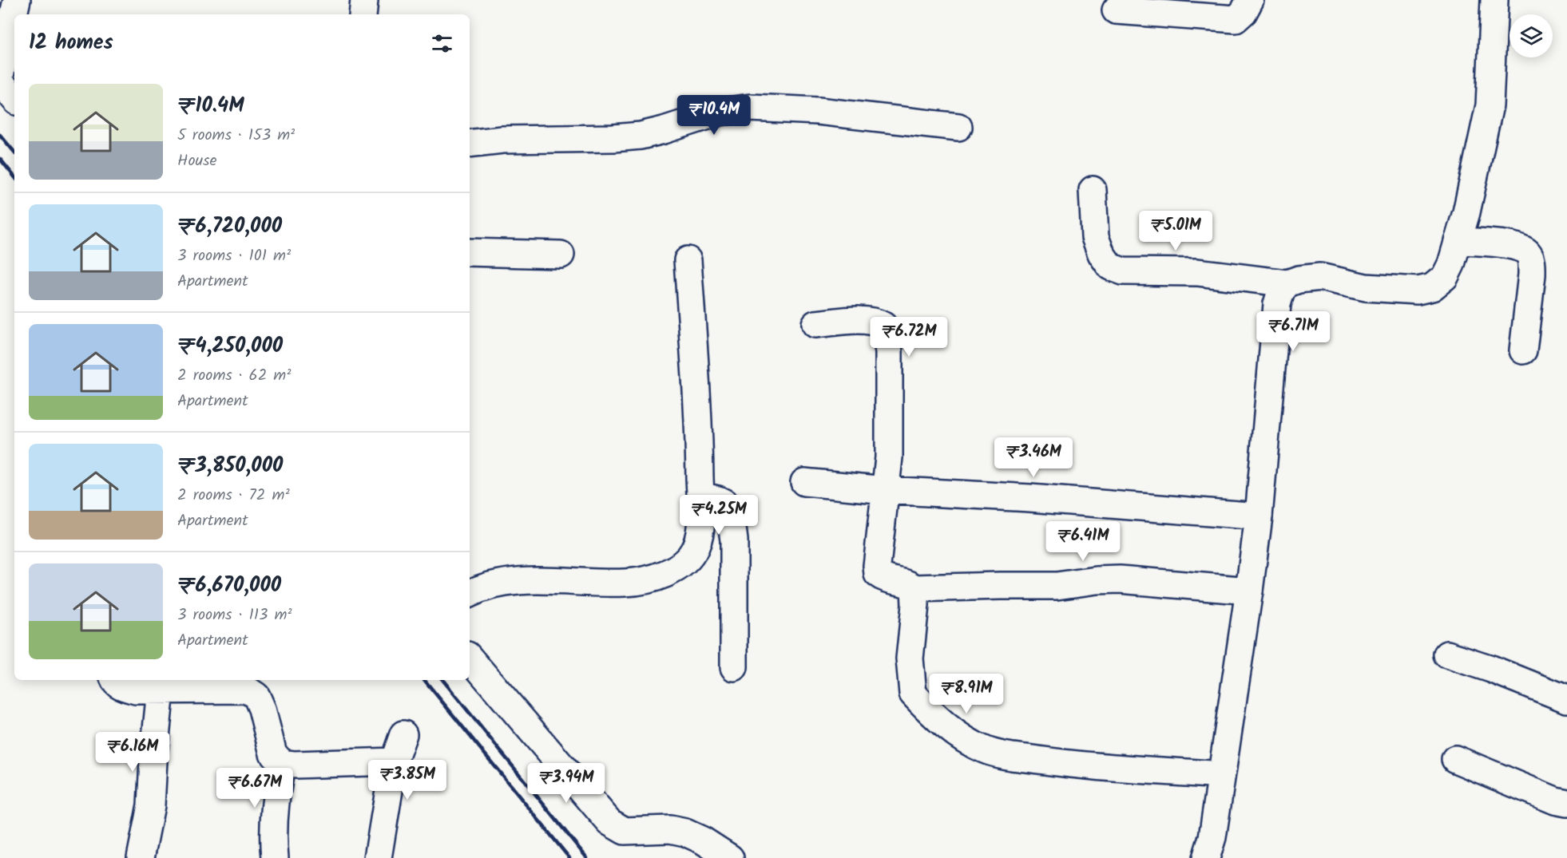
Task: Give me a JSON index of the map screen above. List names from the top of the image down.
{
  "page": {
    "heading": "12 homes",
    "list": [
      {
        "name": "₹10.4M",
        "note": "5 rooms · 153 m² · House"
      },
      {
        "name": "₹6,720,000",
        "note": "3 rooms · 101 m² · Apartment"
      },
      {
        "name": "₹4,250,000",
        "note": "2 rooms · 62 m² · Apartment"
      },
      {
        "name": "₹3,850,000",
        "note": "2 rooms · 72 m² · Apartment"
      },
      {
        "name": "₹6,670,000",
        "note": "3 rooms · 113 m² · Apartment"
      }
    ],
    "price": [
      "₹10.4M",
      "₹5.01M",
      "₹6.71M",
      "₹6.72M",
      "₹3.46M",
      "₹4.25M",
      "₹6.41M",
      "₹8.91M",
      "₹6.16M",
      "₹3.85M",
      "₹3.94M",
      "₹6.67M"
    ]
  }
}
